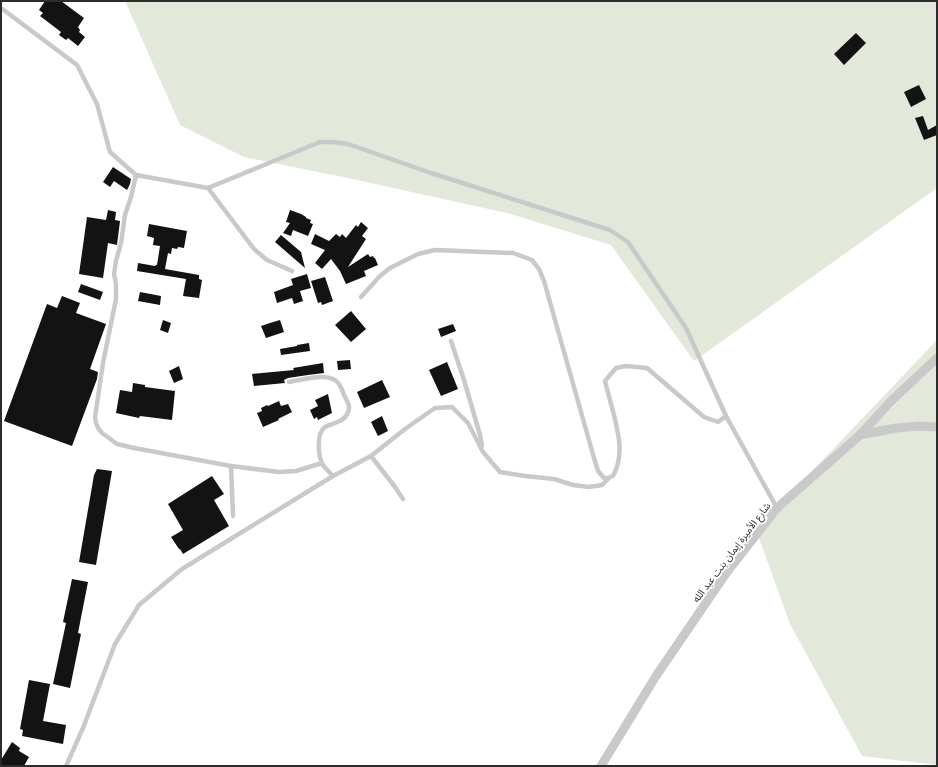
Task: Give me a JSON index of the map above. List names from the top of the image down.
{
  "streets": {
    "street": ["شارع الأميرة إيمان بنت عبد الله"]
  }
}
